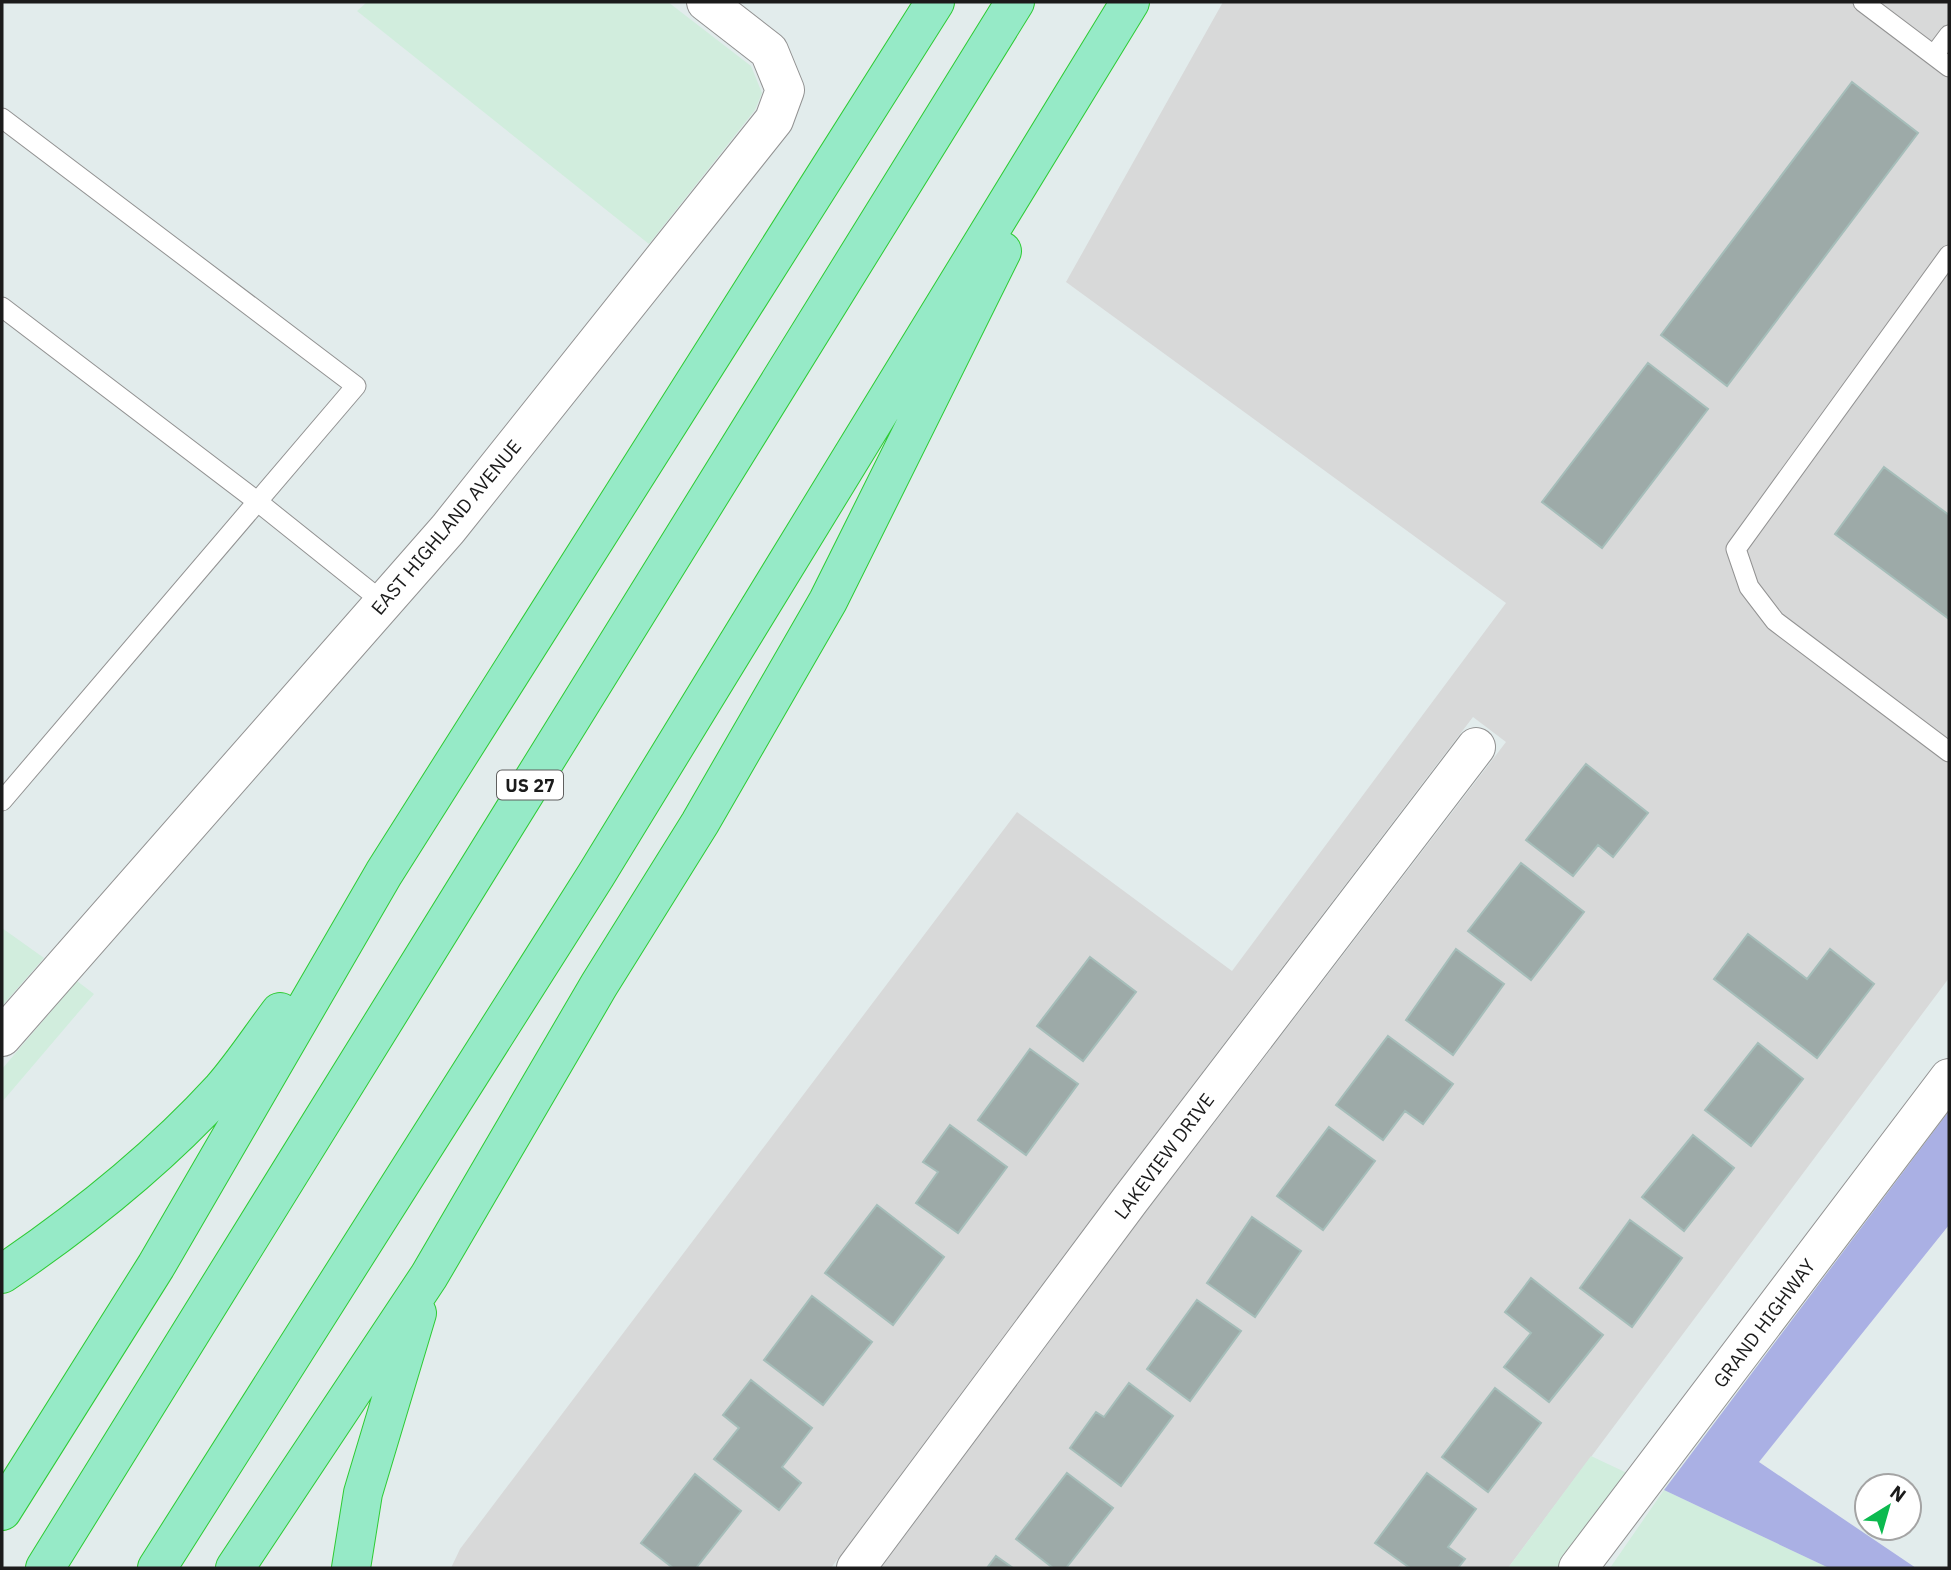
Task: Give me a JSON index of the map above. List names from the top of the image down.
{
  "streets": {
    "highway": ["US 27"],
    "street": ["EAST HIGHLAND AVENUE", "LAKEVIEW DRIVE", "GRAND HIGHWAY"]
  },
  "north": "top right"
}
